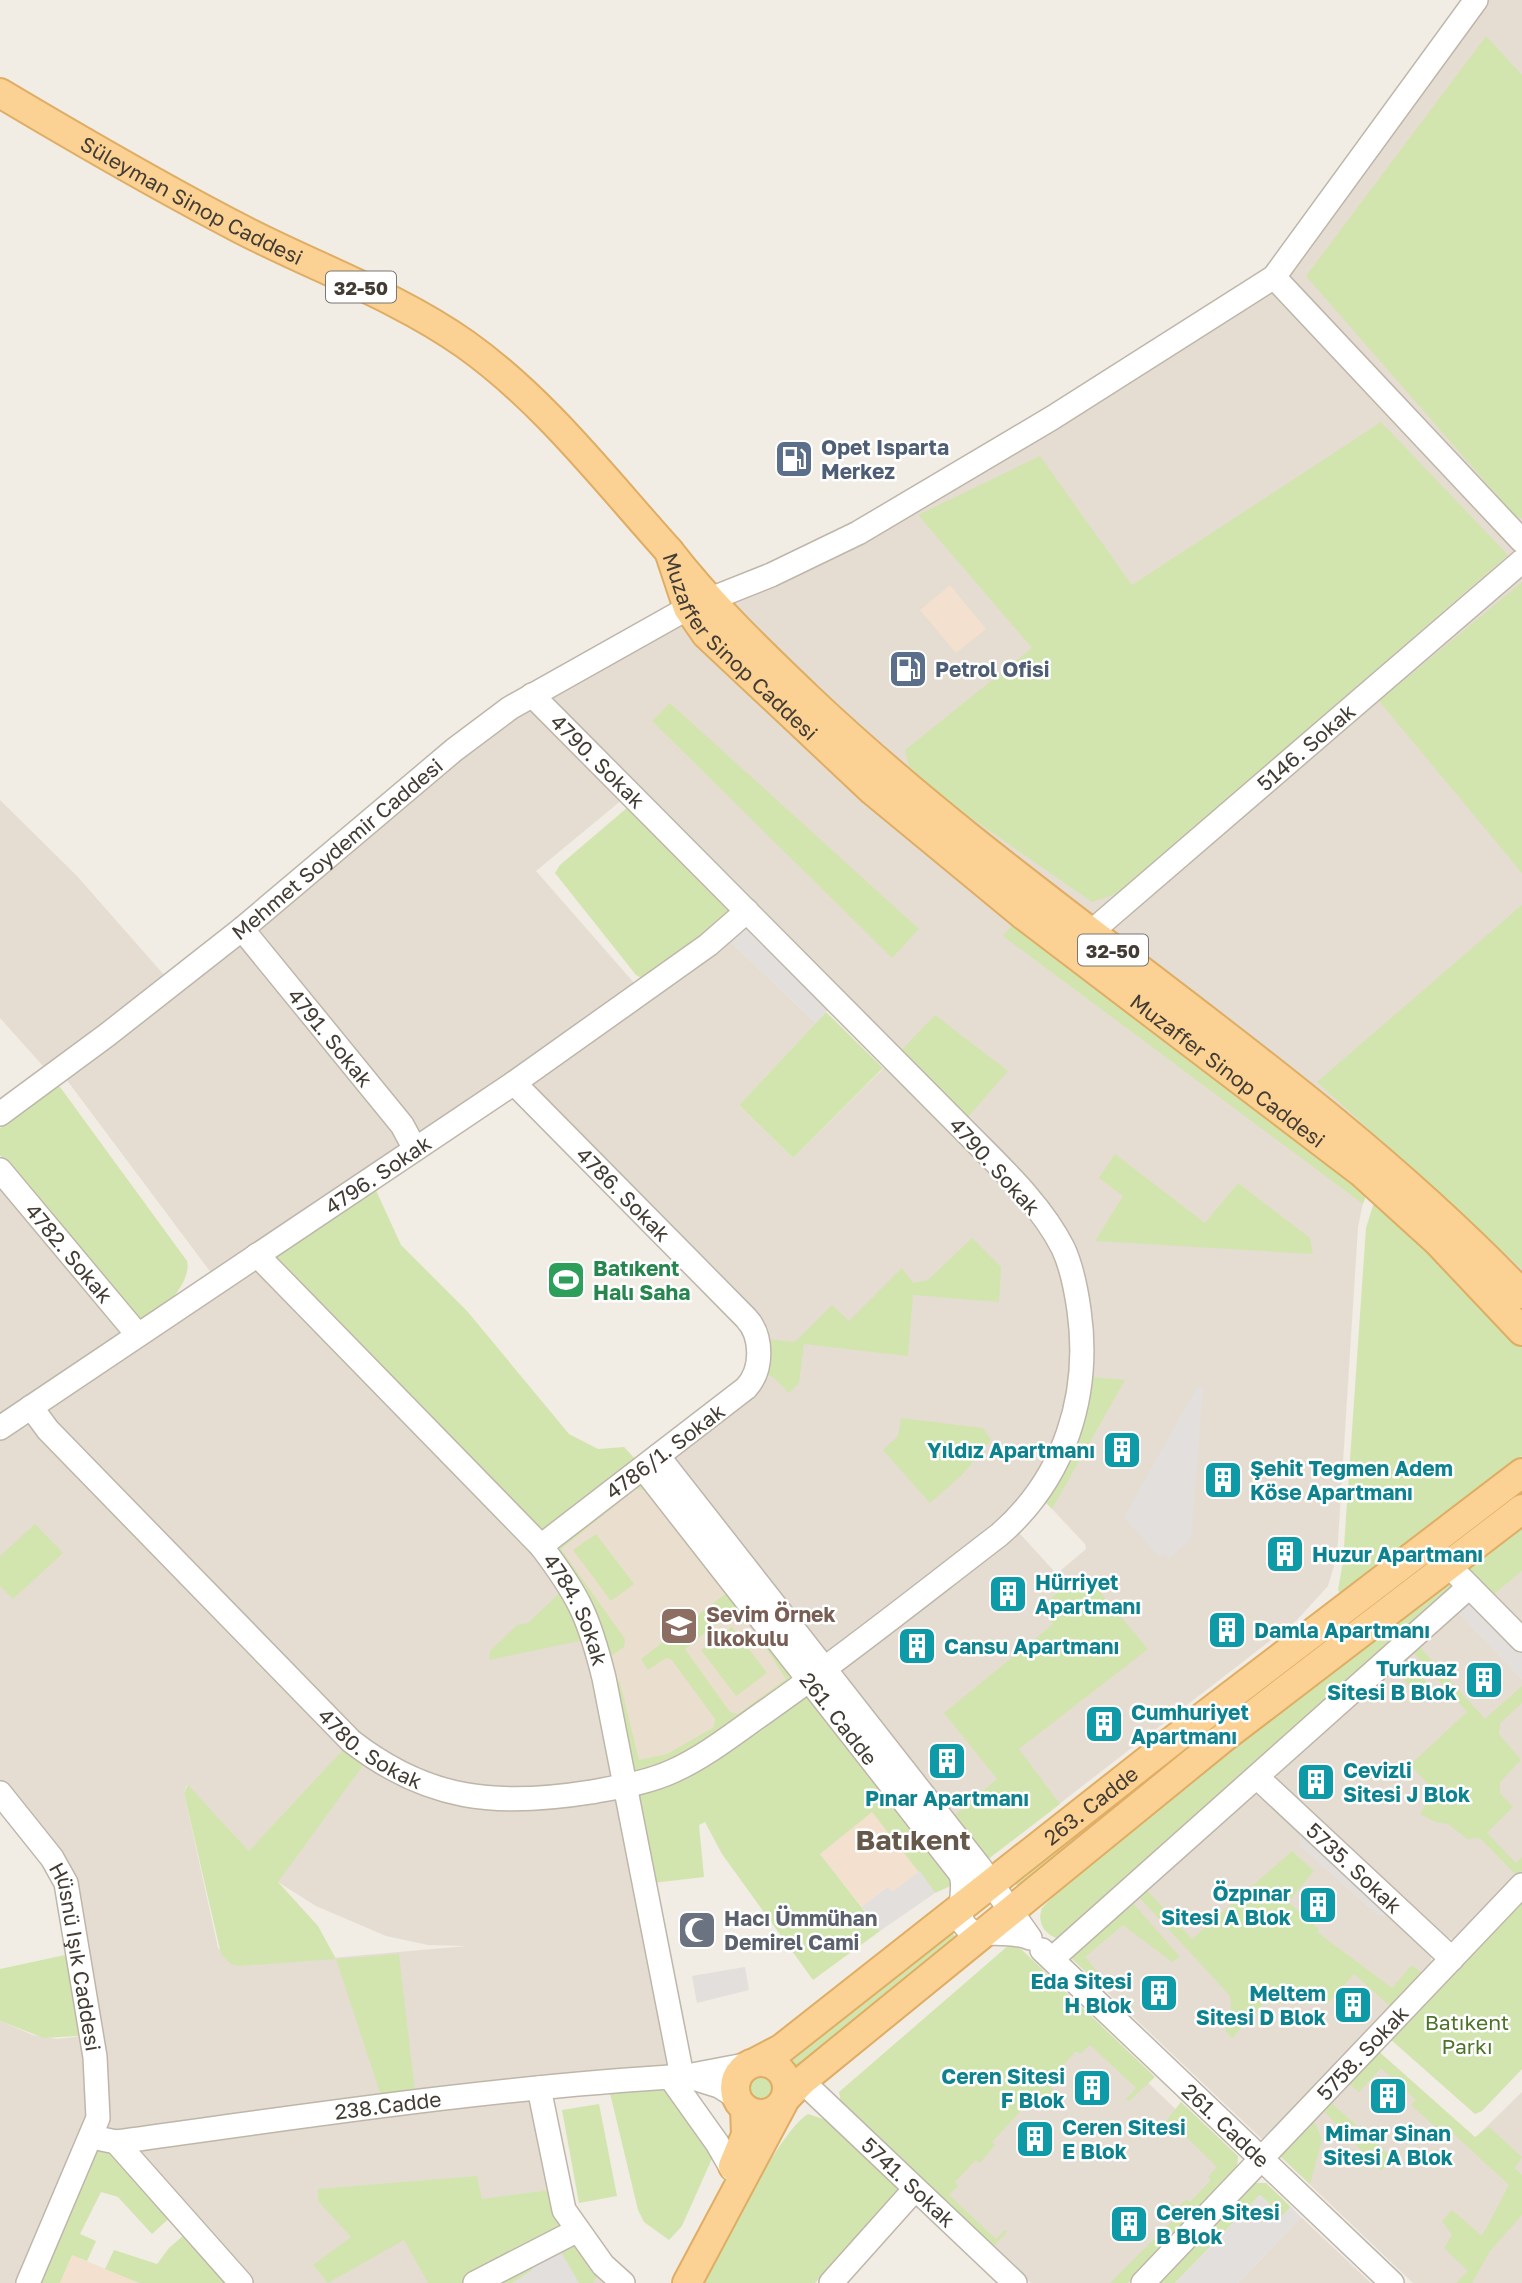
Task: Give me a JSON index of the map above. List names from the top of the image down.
{
  "streets": {
    "main road": [
      "Süleyman Sinop Caddesi",
      "32-50",
      "Muzaffer Sinop Caddesi",
      "263. Cadde"
    ],
    "street": [
      "5146. Sokak",
      "4790. Sokak",
      "Mehmet Soydemir Caddesi",
      "4791. Sokak",
      "4796. Sokak",
      "4786. Sokak",
      "4782. Sokak",
      "4786/1. Sokak",
      "4784. Sokak",
      "261. Cadde",
      "4780. Sokak",
      "5735. Sokak",
      "Hüsnü Işık Caddesi",
      "5758. Sokak",
      "238.Cadde",
      "5741. Sokak"
    ]
  },
  "crossings": [
    ["Süleyman Sinop Caddesi", "Muzaffer Sinop Caddesi"],
    ["Muzaffer Sinop Caddesi", "5146. Sokak"],
    ["Muzaffer Sinop Caddesi", "Mehmet Soydemir Caddesi"],
    ["4790. Sokak", "Mehmet Soydemir Caddesi"],
    ["4790. Sokak", "4796. Sokak"],
    ["4790. Sokak", "261. Cadde"],
    ["4790. Sokak", "4780. Sokak"],
    ["Mehmet Soydemir Caddesi", "4791. Sokak"],
    ["4791. Sokak", "4796. Sokak"],
    ["4796. Sokak", "4786. Sokak"],
    ["4796. Sokak", "4782. Sokak"],
    ["4796. Sokak", "4784. Sokak"],
    ["4796. Sokak", "4780. Sokak"],
    ["4786. Sokak", "4786/1. Sokak"],
    ["4786/1. Sokak", "4784. Sokak"],
    ["4786/1. Sokak", "261. Cadde"],
    ["4784. Sokak", "4780. Sokak"],
    ["4784. Sokak", "238.Cadde"],
    ["261. Cadde", "4780. Sokak"],
    ["261. Cadde", "263. Cadde"],
    ["261. Cadde", "5758. Sokak"],
    ["263. Cadde", "238.Cadde"],
    ["263. Cadde", "5741. Sokak"],
    ["5735. Sokak", "5758. Sokak"],
    ["Hüsnü Işık Caddesi", "238.Cadde"],
    ["238.Cadde", "5741. Sokak"]
  ],
  "districts": ["Batıkent"],
  "parks": ["Batıkent Parkı"],
  "places": {
    "fuel station": ["Opet Isparta Merkez", "Petrol Ofisi"],
    "sports": ["Batıkent Halı Saha"],
    "building": [
      "Yıldız Apartmanı",
      "Şehit Teğmen Adem Köse Apartmanı",
      "Huzur Apartmanı",
      "Hürriyet Apartmanı",
      "Damla Apartmanı",
      "Cansu Apartmanı",
      "Turkuaz Sitesi B Blok",
      "Cumhuriyet Apartmanı",
      "Pınar Apartmanı",
      "Cevizli Sitesi J Blok",
      "Özpınar Sitesi A Blok",
      "Eda Sitesi H Blok",
      "Meltem Sitesi D Blok",
      "Ceren Sitesi F Blok",
      "Mimar Sinan Sitesi A Blok",
      "Ceren Sitesi E Blok",
      "Ceren Sitesi B Blok"
    ],
    "school or university": ["Sevim Örnek İlkokulu"],
    "mosque": ["Hacı Ümmühan Demirel Cami"]
  }
}
